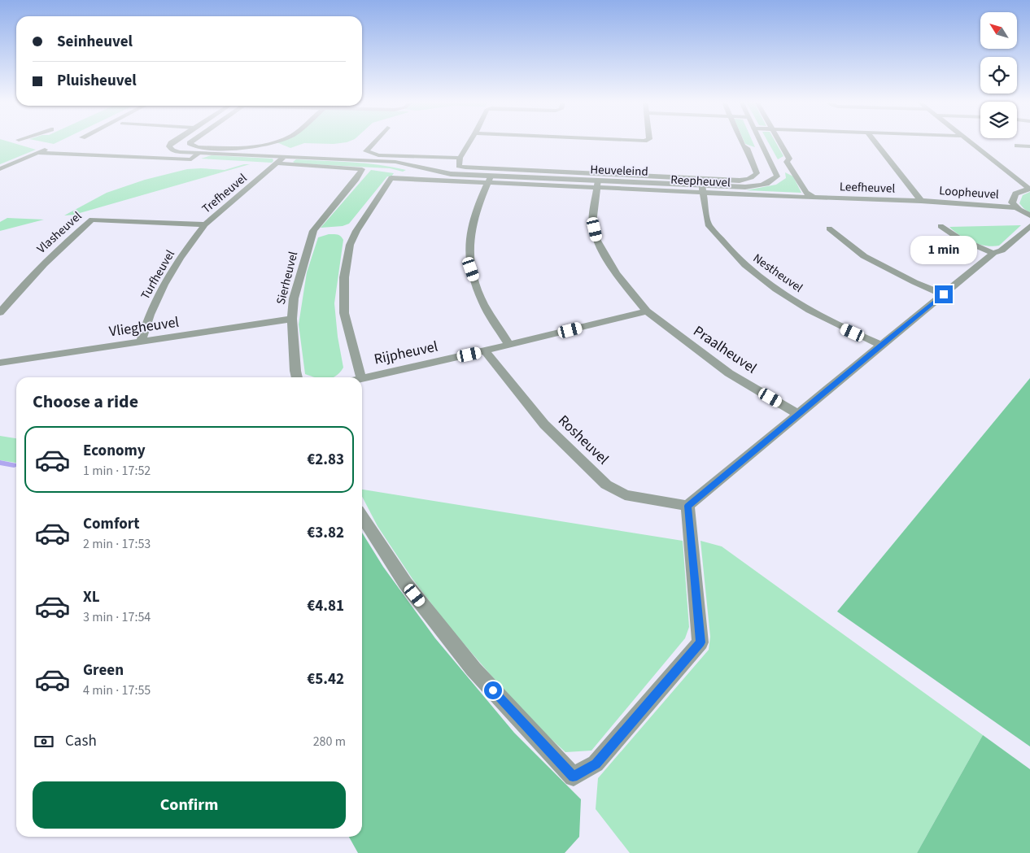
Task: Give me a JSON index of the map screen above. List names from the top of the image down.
{
  "streets": {
    "street": [
      "Reepheuvel",
      "Leefheuvel",
      "Loopheuvel",
      "Trefheuvel",
      "Vlasheuvel",
      "Nestheuvel",
      "Turfheuvel",
      "Sierheuvel",
      "Vliegheuvel",
      "Praalheuvel",
      "Rijpheuvel",
      "Rosheuvel"
    ]
  },
  "crossings": [
    ["Reepheuvel", "Leefheuvel"],
    ["Reepheuvel", "Nestheuvel"],
    ["Reepheuvel", "Praalheuvel"],
    ["Reepheuvel", "Rijpheuvel"],
    ["Leefheuvel", "Loopheuvel"],
    ["Trefheuvel", "Vlasheuvel"],
    ["Trefheuvel", "Turfheuvel"],
    ["Trefheuvel", "Sierheuvel"],
    ["Vlasheuvel", "Turfheuvel"],
    ["Turfheuvel", "Vliegheuvel"],
    ["Sierheuvel", "Vliegheuvel"],
    ["Praalheuvel", "Rijpheuvel"],
    ["Rijpheuvel", "Rosheuvel"]
  ],
  "north": "top left",
  "page": {
    "banner": ["Seinheuvel", "Pluisheuvel"],
    "bubble": "1 min",
    "heading": "Choose a ride",
    "list": [
      {
        "name": "Economy",
        "note": "1 min · 17:52",
        "value": "€2.83"
      },
      {
        "name": "Comfort",
        "note": "2 min · 17:53",
        "value": "€3.82"
      },
      {
        "name": "XL",
        "note": "3 min · 17:54",
        "value": "€4.81"
      },
      {
        "name": "Green",
        "note": "4 min · 17:55",
        "value": "€5.42"
      }
    ],
    "pay": ["Cash", "280 m"],
    "buttons": "Confirm"
  }
}
